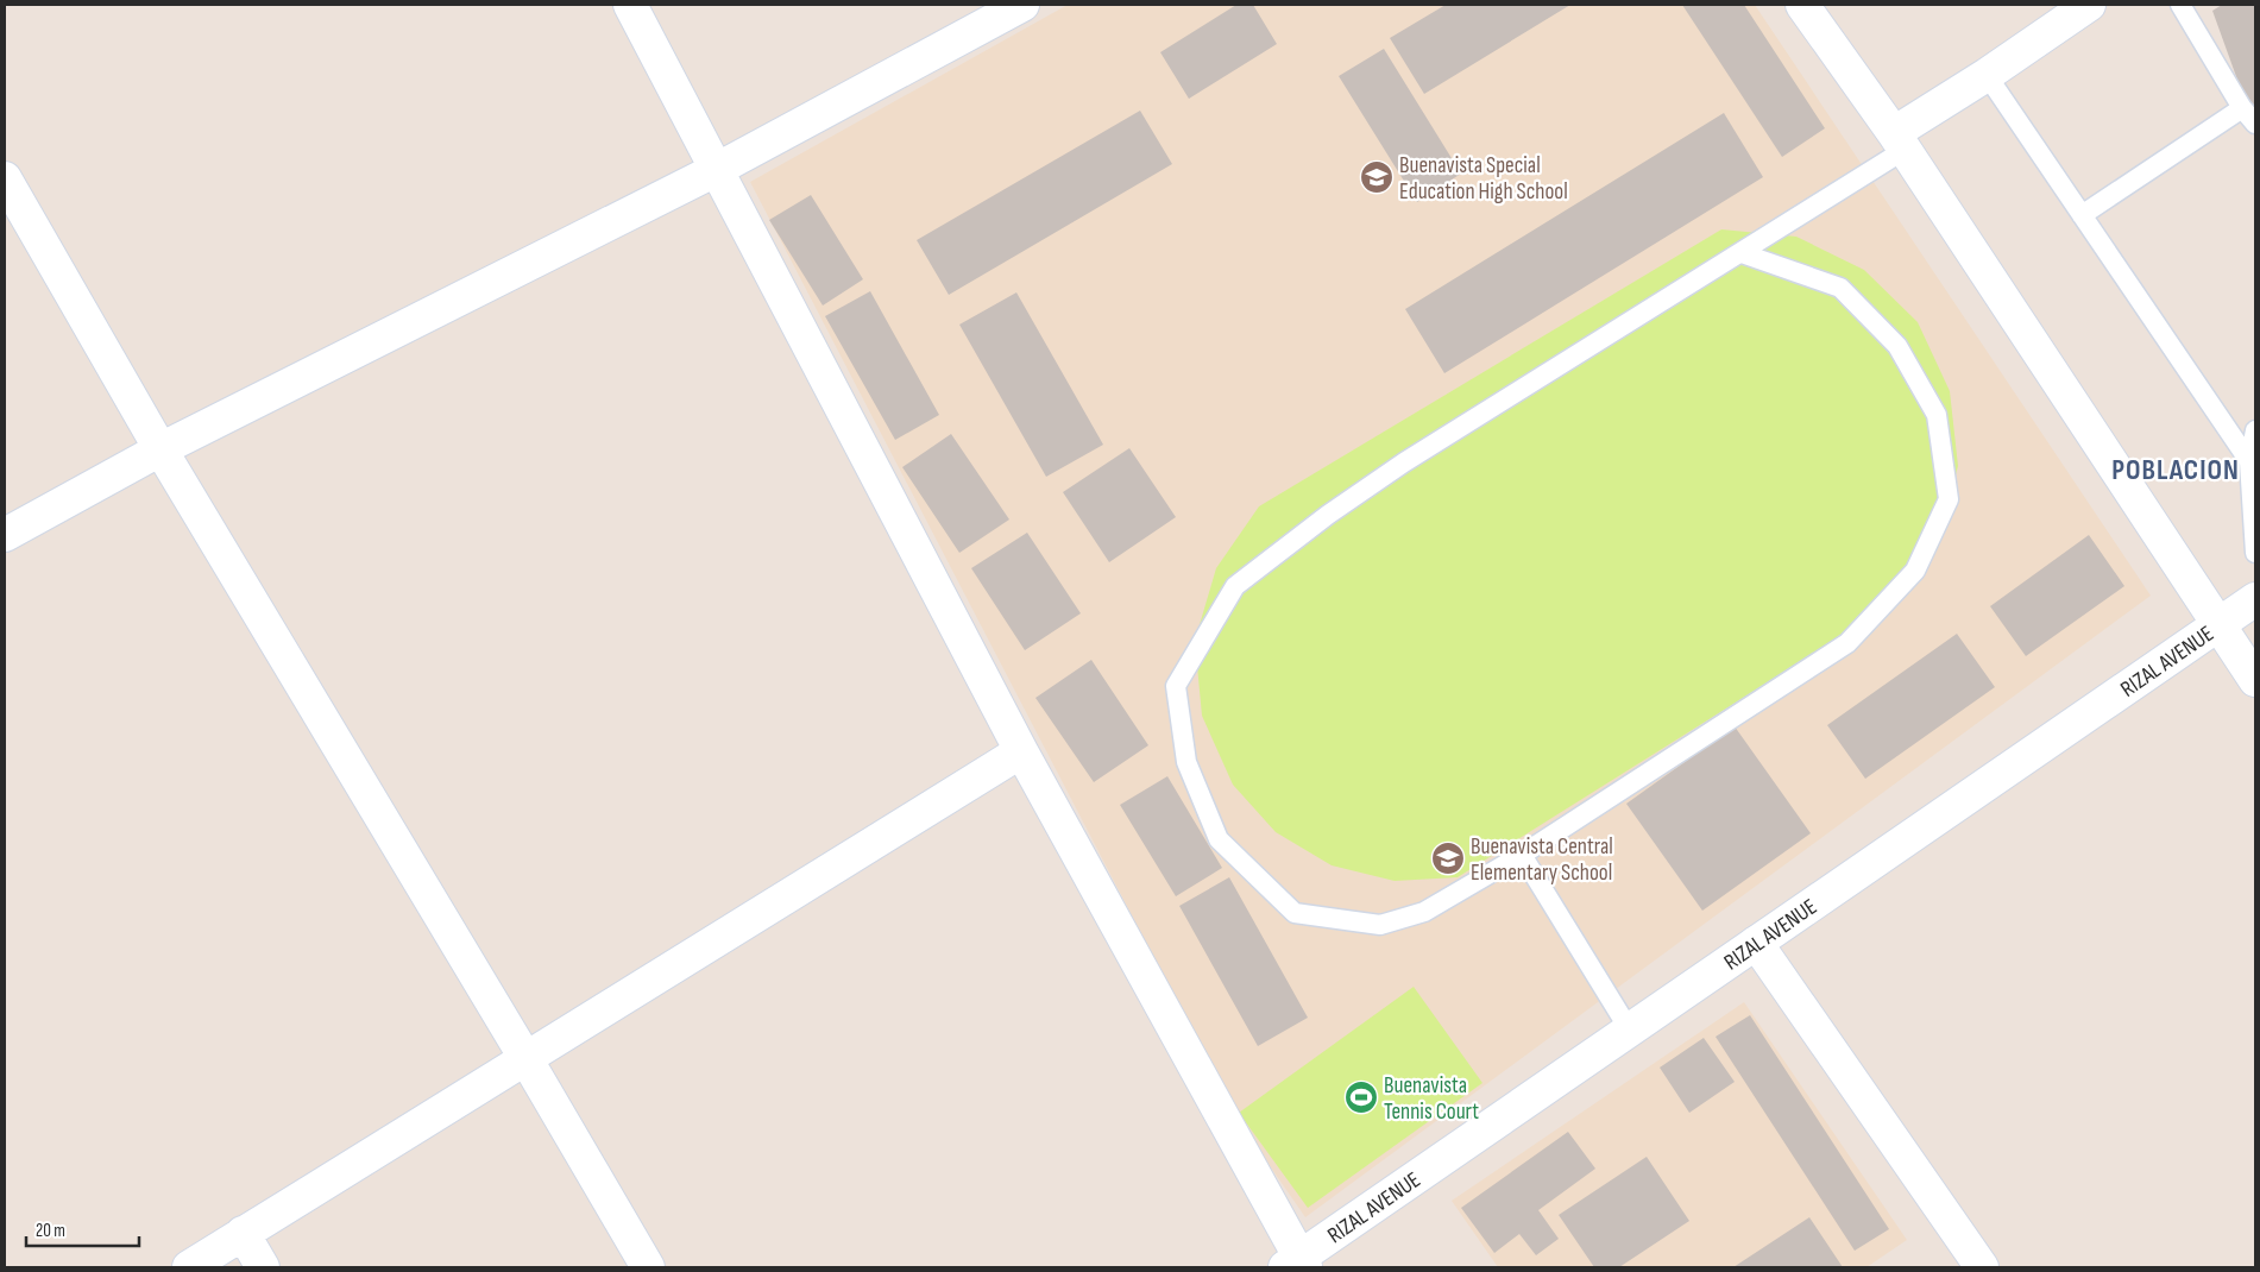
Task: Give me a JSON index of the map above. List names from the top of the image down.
{
  "streets": {
    "street": ["RIZAL AVENUE"]
  },
  "districts": ["POBLACION"],
  "places": {
    "school or university": ["Buenavista Special Education High School", "Buenavista Central Elementary School"],
    "sports": ["Buenavista Tennis Court"]
  },
  "scale_bar": "20 m"
}
